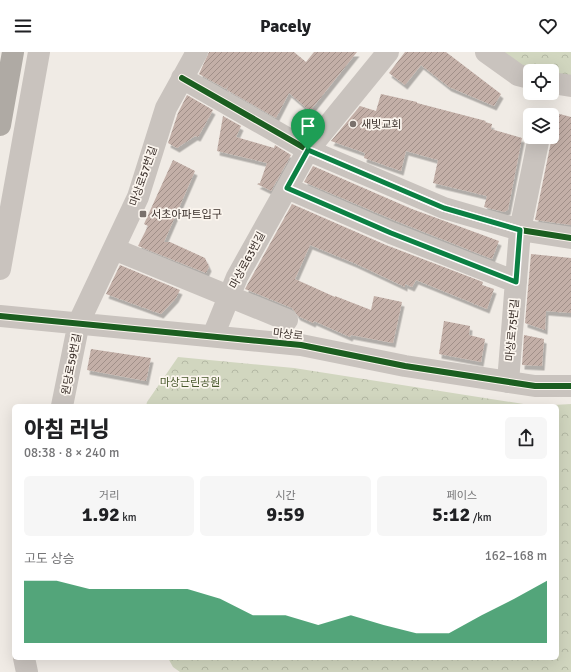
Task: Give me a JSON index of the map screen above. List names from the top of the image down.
{
  "streets": {
    "street": [
      "마상로57번길",
      "마상로63번길",
      "마상로75번길",
      "마상로",
      "원당로59번길"
    ]
  },
  "crossings": [
    ["마상로57번길", "마상로"],
    ["마상로57번길", "원당로59번길"],
    ["마상로63번길", "마상로"],
    ["마상로75번길", "마상로"],
    ["마상로", "원당로59번길"]
  ],
  "parks": ["마상근린공원"],
  "places": {
    "other": ["새빛교회"],
    "transit": ["서초아파트입구"]
  },
  "page": {
    "header": "Pacely",
    "heading": ["아침 러닝", "08:38 · 8 × 240 m"],
    "stats": [
      ["거리", "1.92 km"],
      ["시간", "9:59"],
      ["페이스", "5:12 /km"]
    ],
    "chart": ["고도 상승", "162–168 m"]
  }
}
